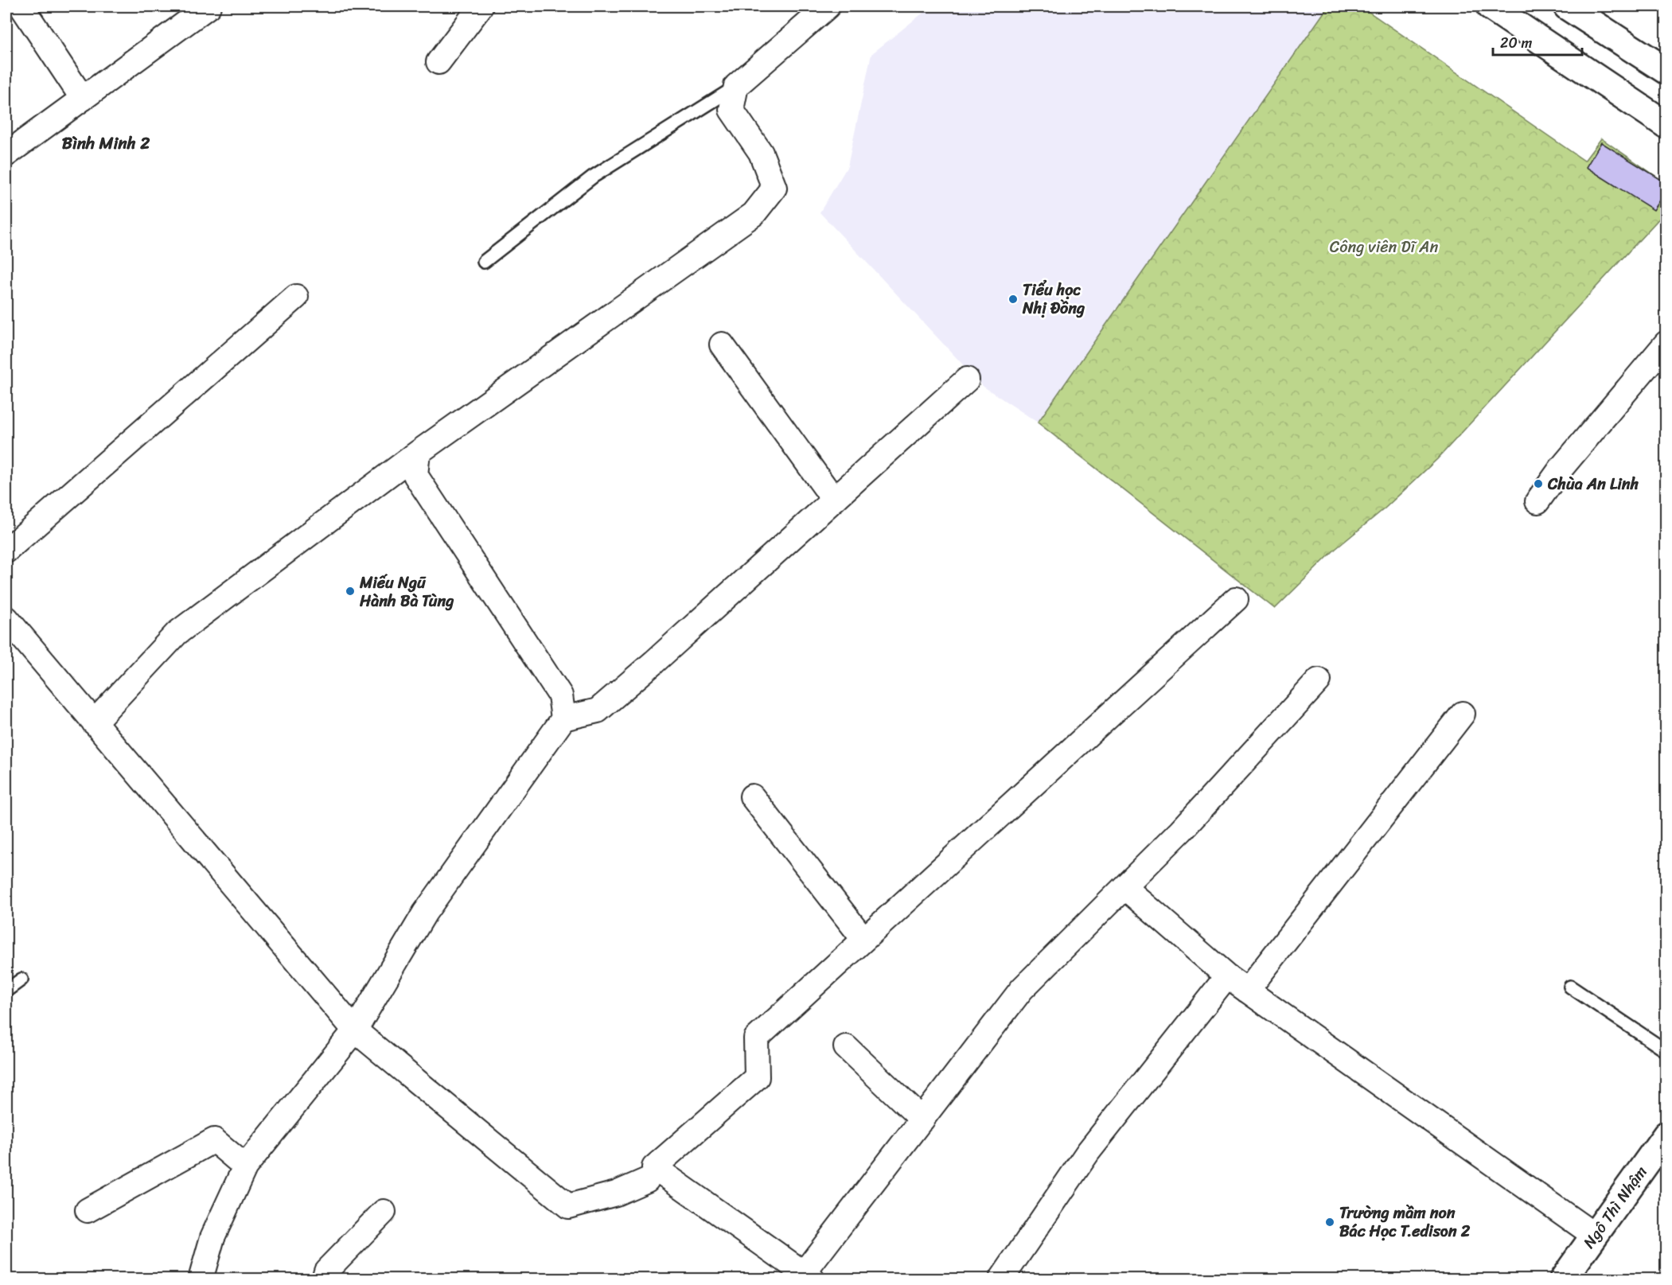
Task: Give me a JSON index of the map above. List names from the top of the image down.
{
  "streets": {
    "main road": ["Ngô Thì Nhậm"]
  },
  "districts": ["Bình Minh 2"],
  "parks": ["Công viên Dĩ An"],
  "places": [
    "Tiểu học Nhị Đồng",
    "Chùa An Linh",
    "Miếu Ngũ Hành Bà Tùng",
    "Trường mầm non Bác Học T.edison 2"
  ],
  "scale_bar": "20 m"
}
